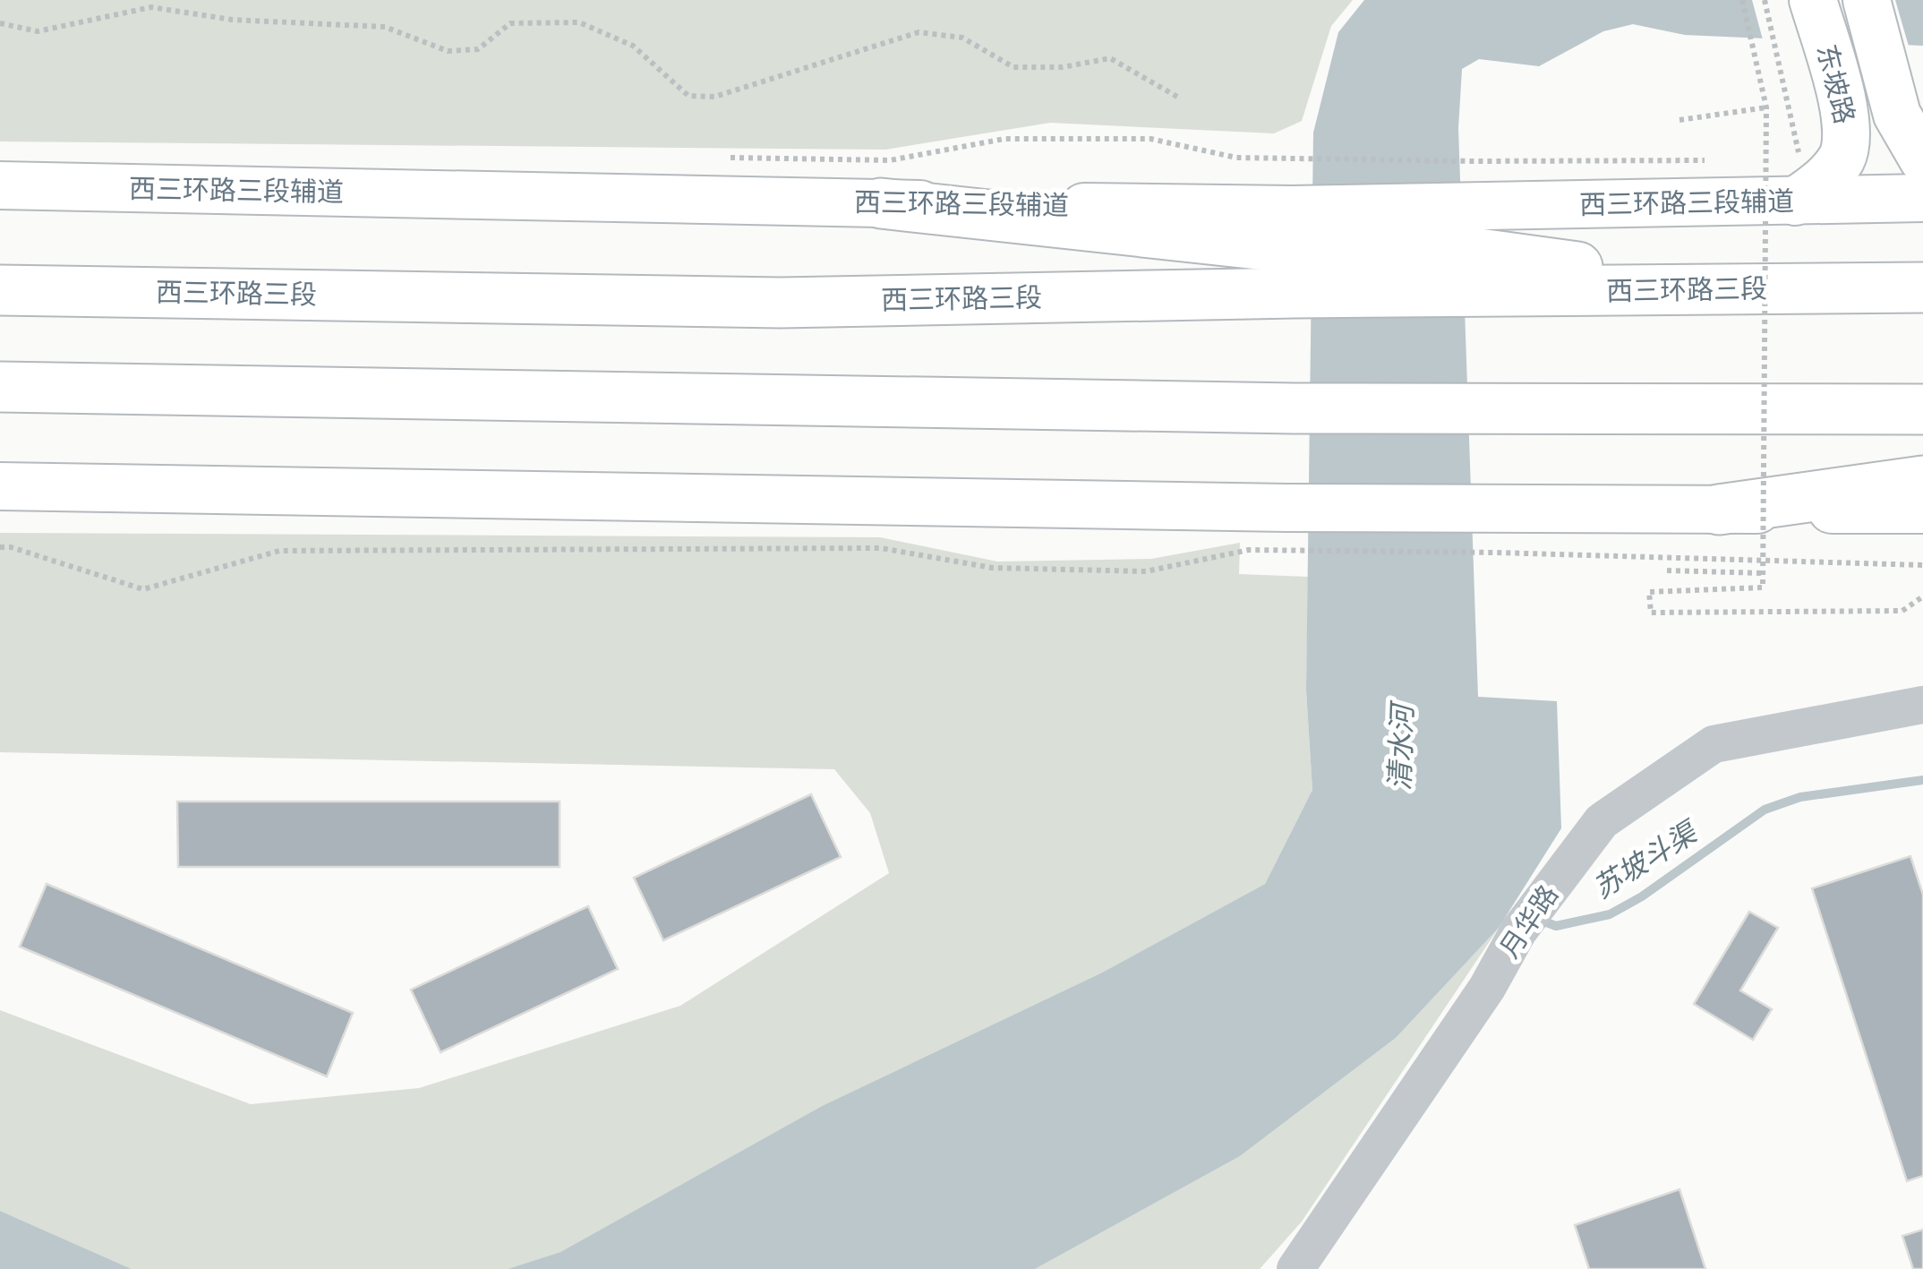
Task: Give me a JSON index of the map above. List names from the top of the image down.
{
  "streets": {
    "highway": ["西三环路三段"],
    "main road": ["东坡路", "西三环路三段辅道"],
    "street": ["月华路"]
  },
  "crossings": [
    ["东坡路", "西三环路三段辅道"],
    ["西三环路三段辅道", "西三环路三段"]
  ],
  "water": ["清水河", "苏坡斗渠"]
}
